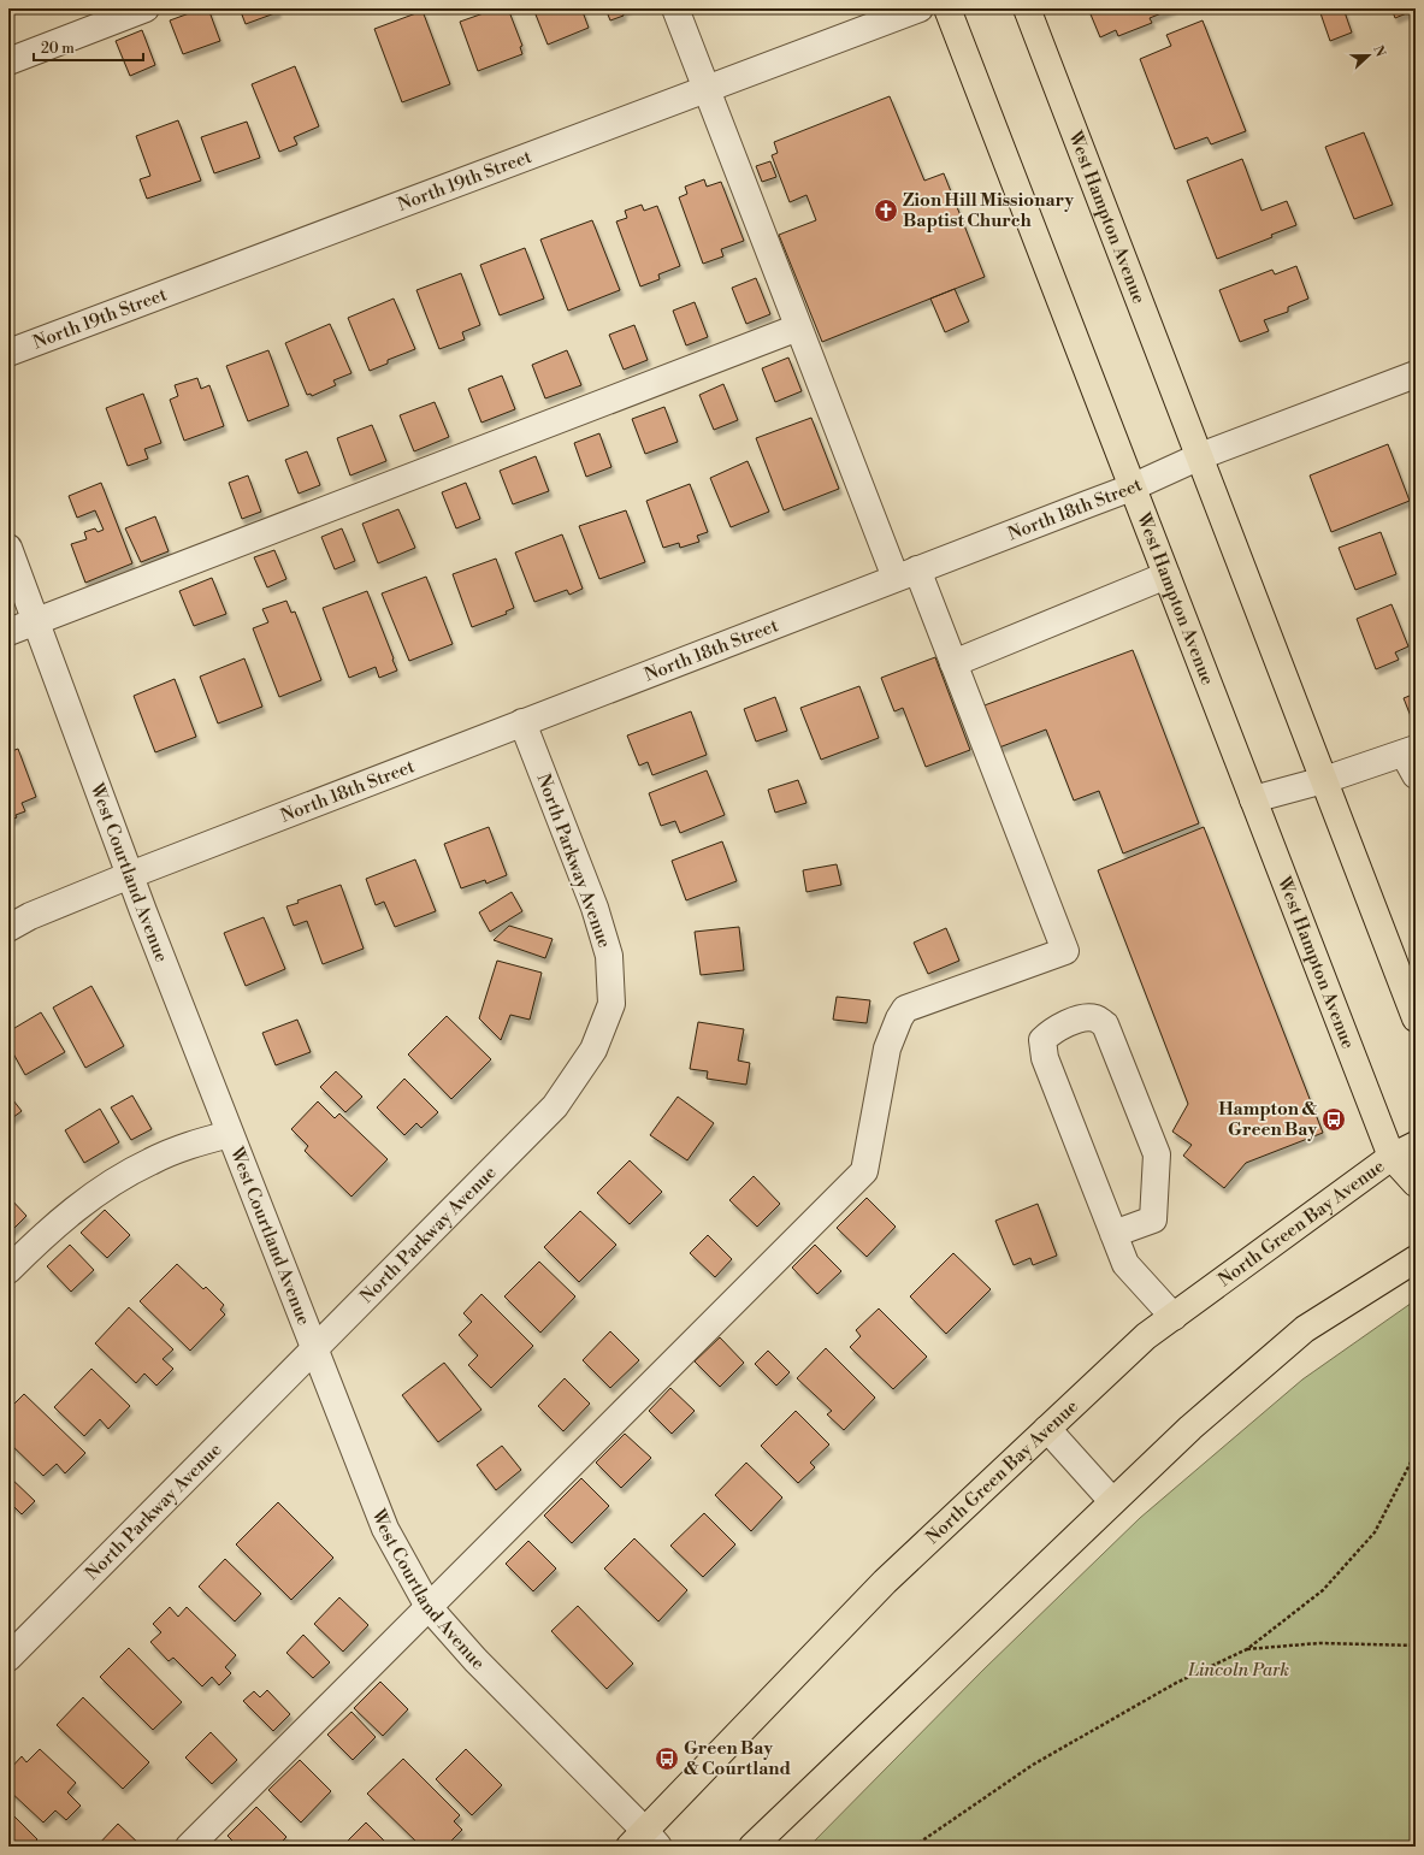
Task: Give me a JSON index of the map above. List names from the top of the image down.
{
  "streets": {
    "main road": ["West Hampton Avenue", "North Green Bay Avenue"],
    "street": [
      "North 19th Street",
      "North 18th Street",
      "North Parkway Avenue",
      "West Courtland Avenue"
    ]
  },
  "crossings": [
    ["West Hampton Avenue", "North 18th Street"],
    ["West Hampton Avenue", "North Green Bay Avenue"],
    ["North 18th Street", "North Parkway Avenue"],
    ["North 18th Street", "West Courtland Avenue"],
    ["North Parkway Avenue", "West Courtland Avenue"],
    ["West Courtland Avenue", "North Green Bay Avenue"]
  ],
  "parks": ["Lincoln Park"],
  "places": {
    "church": ["Zion Hill Missionary Baptist Church"],
    "bus stop": ["Hampton & Green Bay", "Green Bay & Courtland"]
  },
  "scale_bar": "20 m",
  "north": "right"
}
